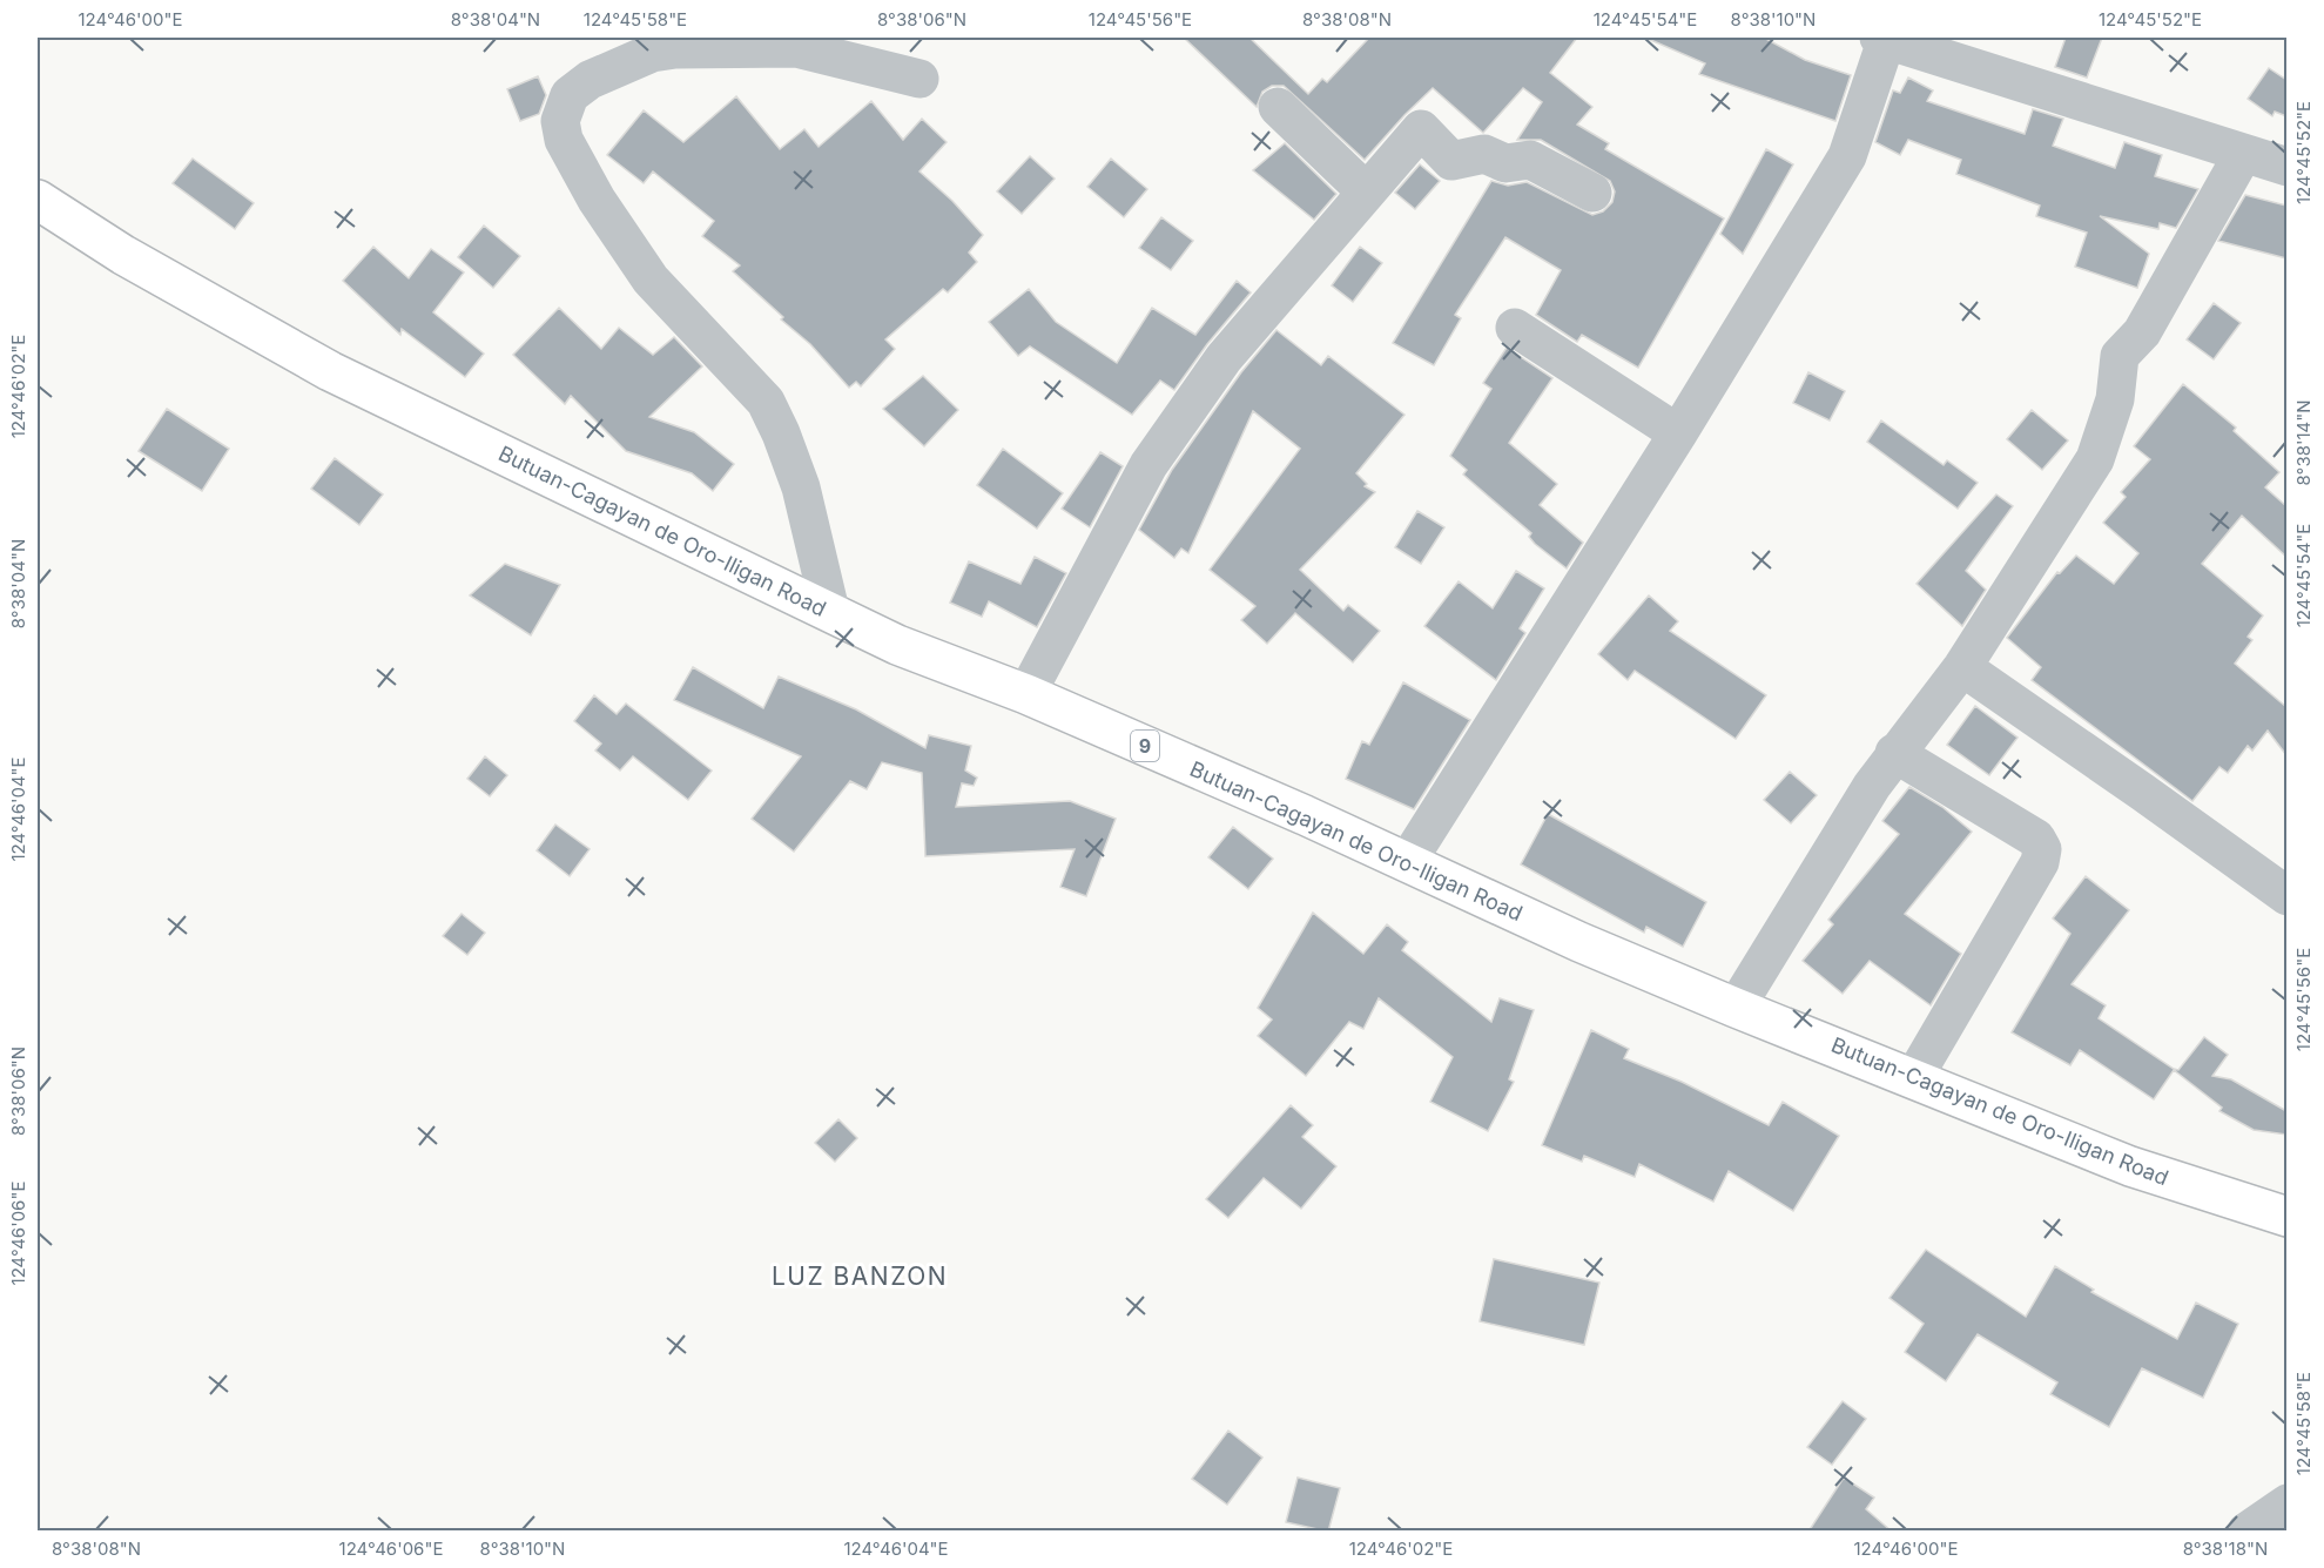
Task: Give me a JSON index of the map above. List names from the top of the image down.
{
  "streets": {
    "highway": ["Butuan-Cagayan de Oro-Iligan Road", "9"]
  },
  "districts": ["LUZ BANZON"],
  "coordinates": [
    "124°46'00\"E",
    "8°38'04\"N",
    "124°45'58\"E",
    "8°38'06\"N",
    "124°45'56\"E",
    "8°38'08\"N",
    "124°45'54\"E",
    "8°38'10\"N",
    "124°45'52\"E",
    "124°46'02\"E",
    "8°38'14\"N",
    "124°46'04\"E",
    "124°46'06\"E",
    "8°38'18\"N"
  ]
}
